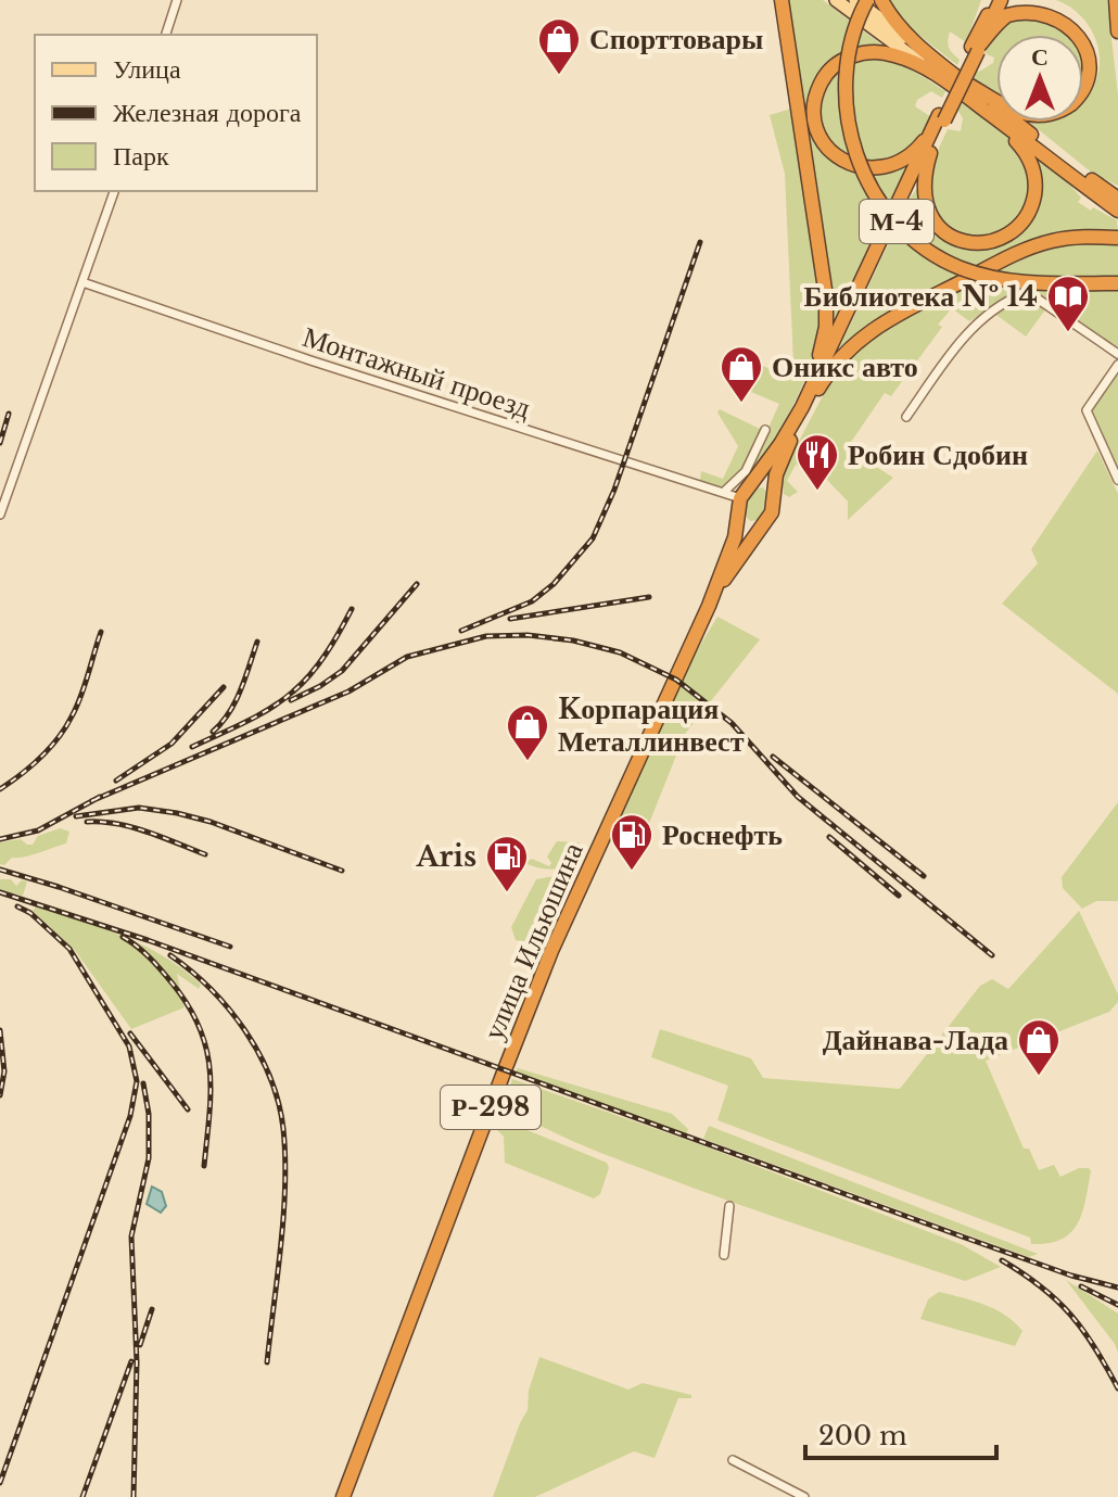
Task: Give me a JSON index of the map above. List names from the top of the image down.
{
  "streets": {
    "highway": ["М-4", "улица Ильюшина", "Р-298"],
    "street": ["Монтажный проезд"]
  },
  "crossings": [
    ["Монтажный проезд", "Р-298"],
    ["улица Ильюшина", "Р-298"]
  ],
  "places": {
    "shop": [
      "Спорттовары",
      "Оникс авто",
      "Kорпарация Металлинвест",
      "Дайнава-Лада"
    ],
    "library": ["Библиотека № 14"],
    "restaurant": ["Робин Сдобин"],
    "fuel station": ["Роснефть", "Aris"]
  },
  "legend": ["Улица", "Железная дорога", "Парк"],
  "scale_bar": "200 m",
  "north": "top"
}
